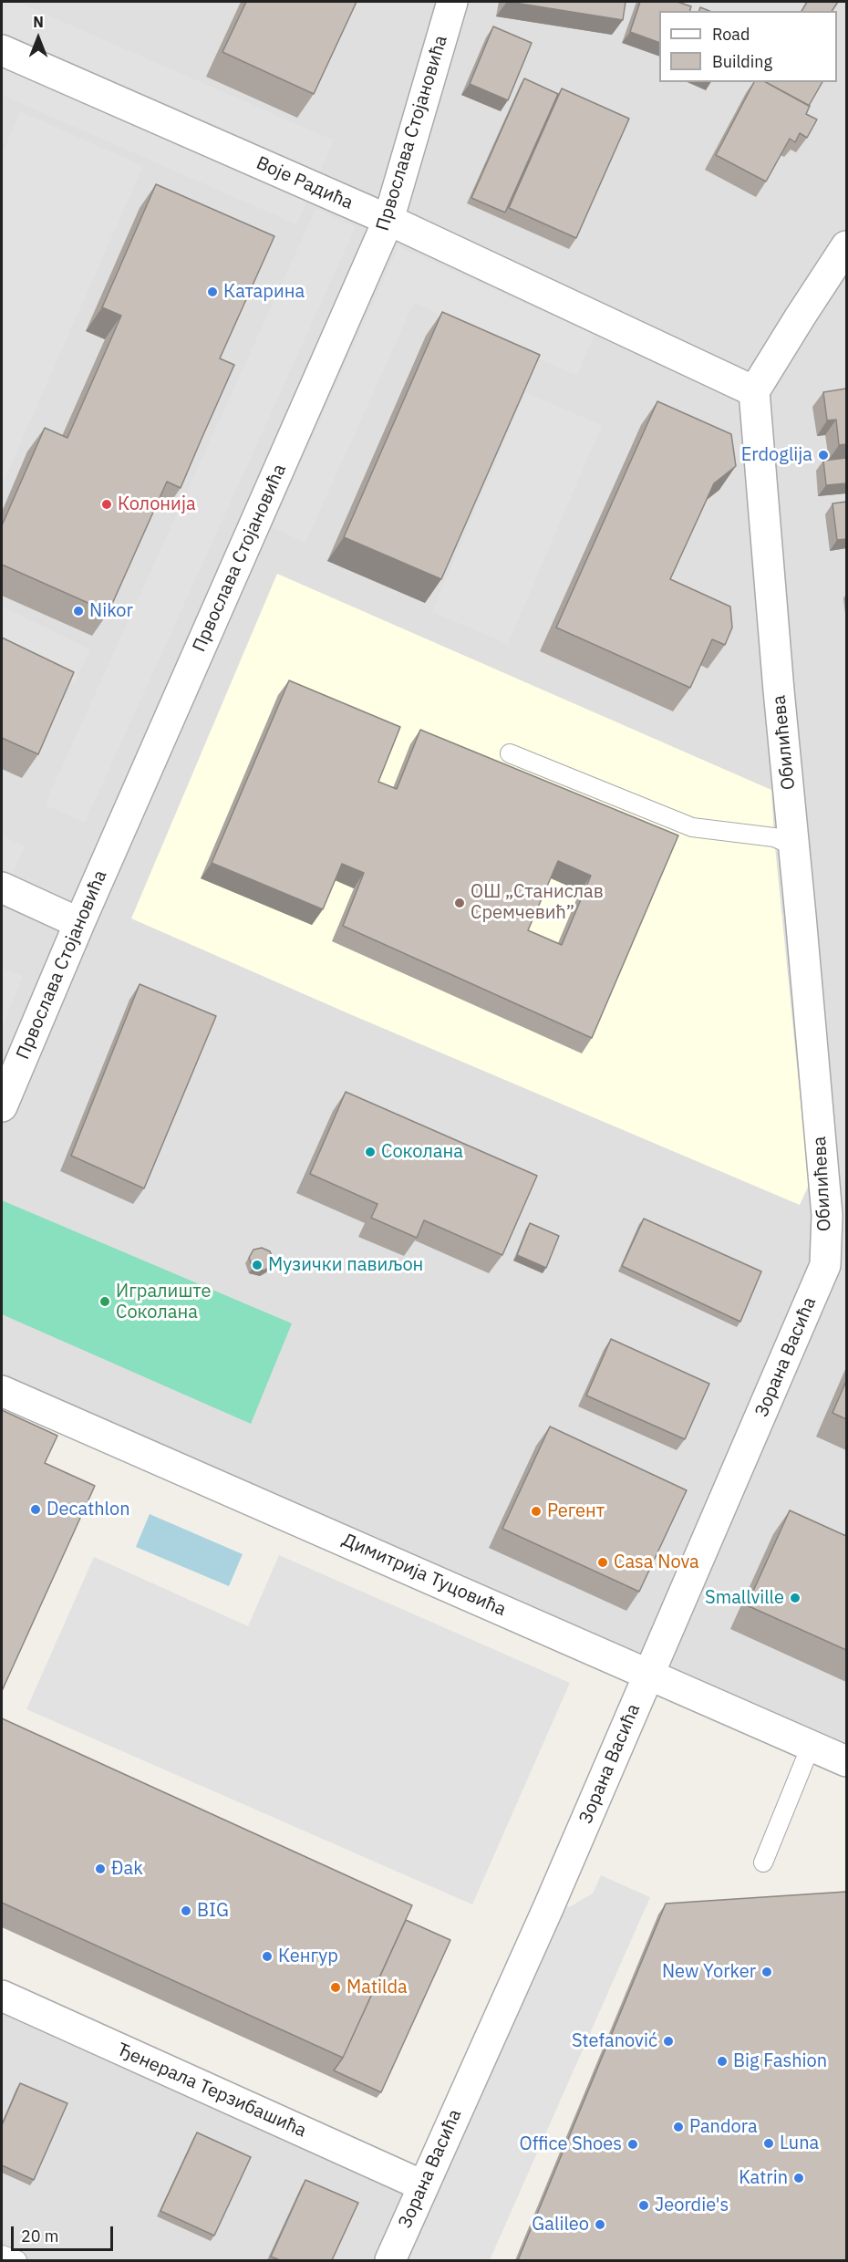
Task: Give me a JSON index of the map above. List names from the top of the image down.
{
  "streets": {
    "street": [
      "Првослава Стојановића",
      "Воје Радића",
      "Обилићева",
      "Зорана Васића",
      "Димитрија Туцовића",
      "Ђенерала Терзибашића"
    ]
  },
  "crossings": [
    ["Првослава Стојановића", "Воје Радића"],
    ["Воје Радића", "Обилићева"],
    ["Обилићева", "Зорана Васића"],
    ["Зорана Васића", "Димитрија Туцовића"],
    ["Зорана Васића", "Ђенерала Терзибашића"]
  ],
  "places": [
    "Катарина",
    "Erdoglija",
    "Колонија",
    "Nikor",
    "ОШ „Станислав Сремчевић”",
    "Соколана",
    "Музички павиљон",
    "Игралиште Соколана",
    "Decathlon",
    "Регент",
    "Casa Nova",
    "Smallville",
    "Đak",
    "BIG",
    "Кенгур",
    "New Yorker",
    "Matilda",
    "Stefanović",
    "Big Fashion",
    "Pandora",
    "Luna",
    "Office Shoes",
    "Katrin",
    "Jeordie's",
    "Galileo"
  ],
  "legend": ["Road", "Building"],
  "scale_bar": "20 m",
  "north": "top"
}
